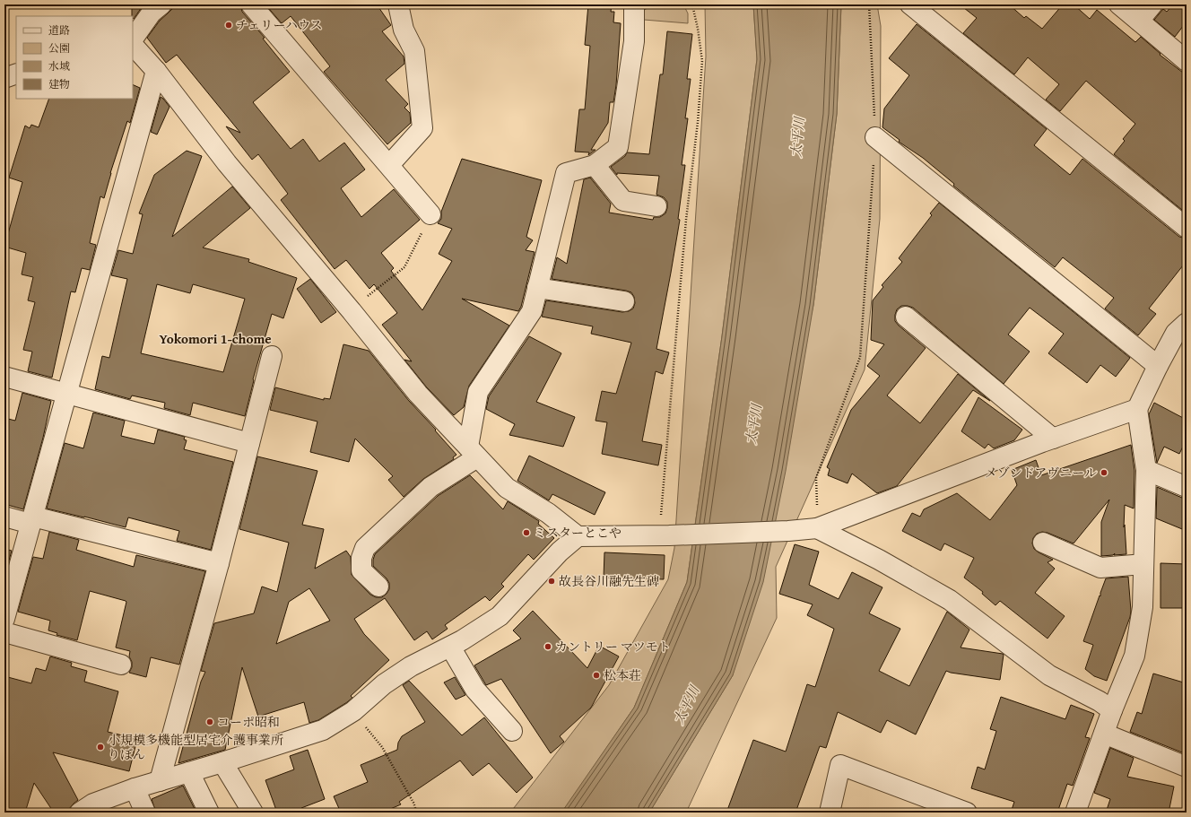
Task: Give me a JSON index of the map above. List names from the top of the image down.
{
  "districts": ["Yokomori 1-chome"],
  "water": ["太平川"],
  "places": [
    "チェリーハウス",
    "メゾンドアヴニール",
    "ミスターとこや",
    "故長谷川融先生碑",
    "カントリー マツモト",
    "松本荘",
    "コーポ昭和",
    "小規模多機能型居宅介護事業所 りぼん"
  ],
  "legend": [
    "道路",
    "公園",
    "水域",
    "建物"
  ]
}
